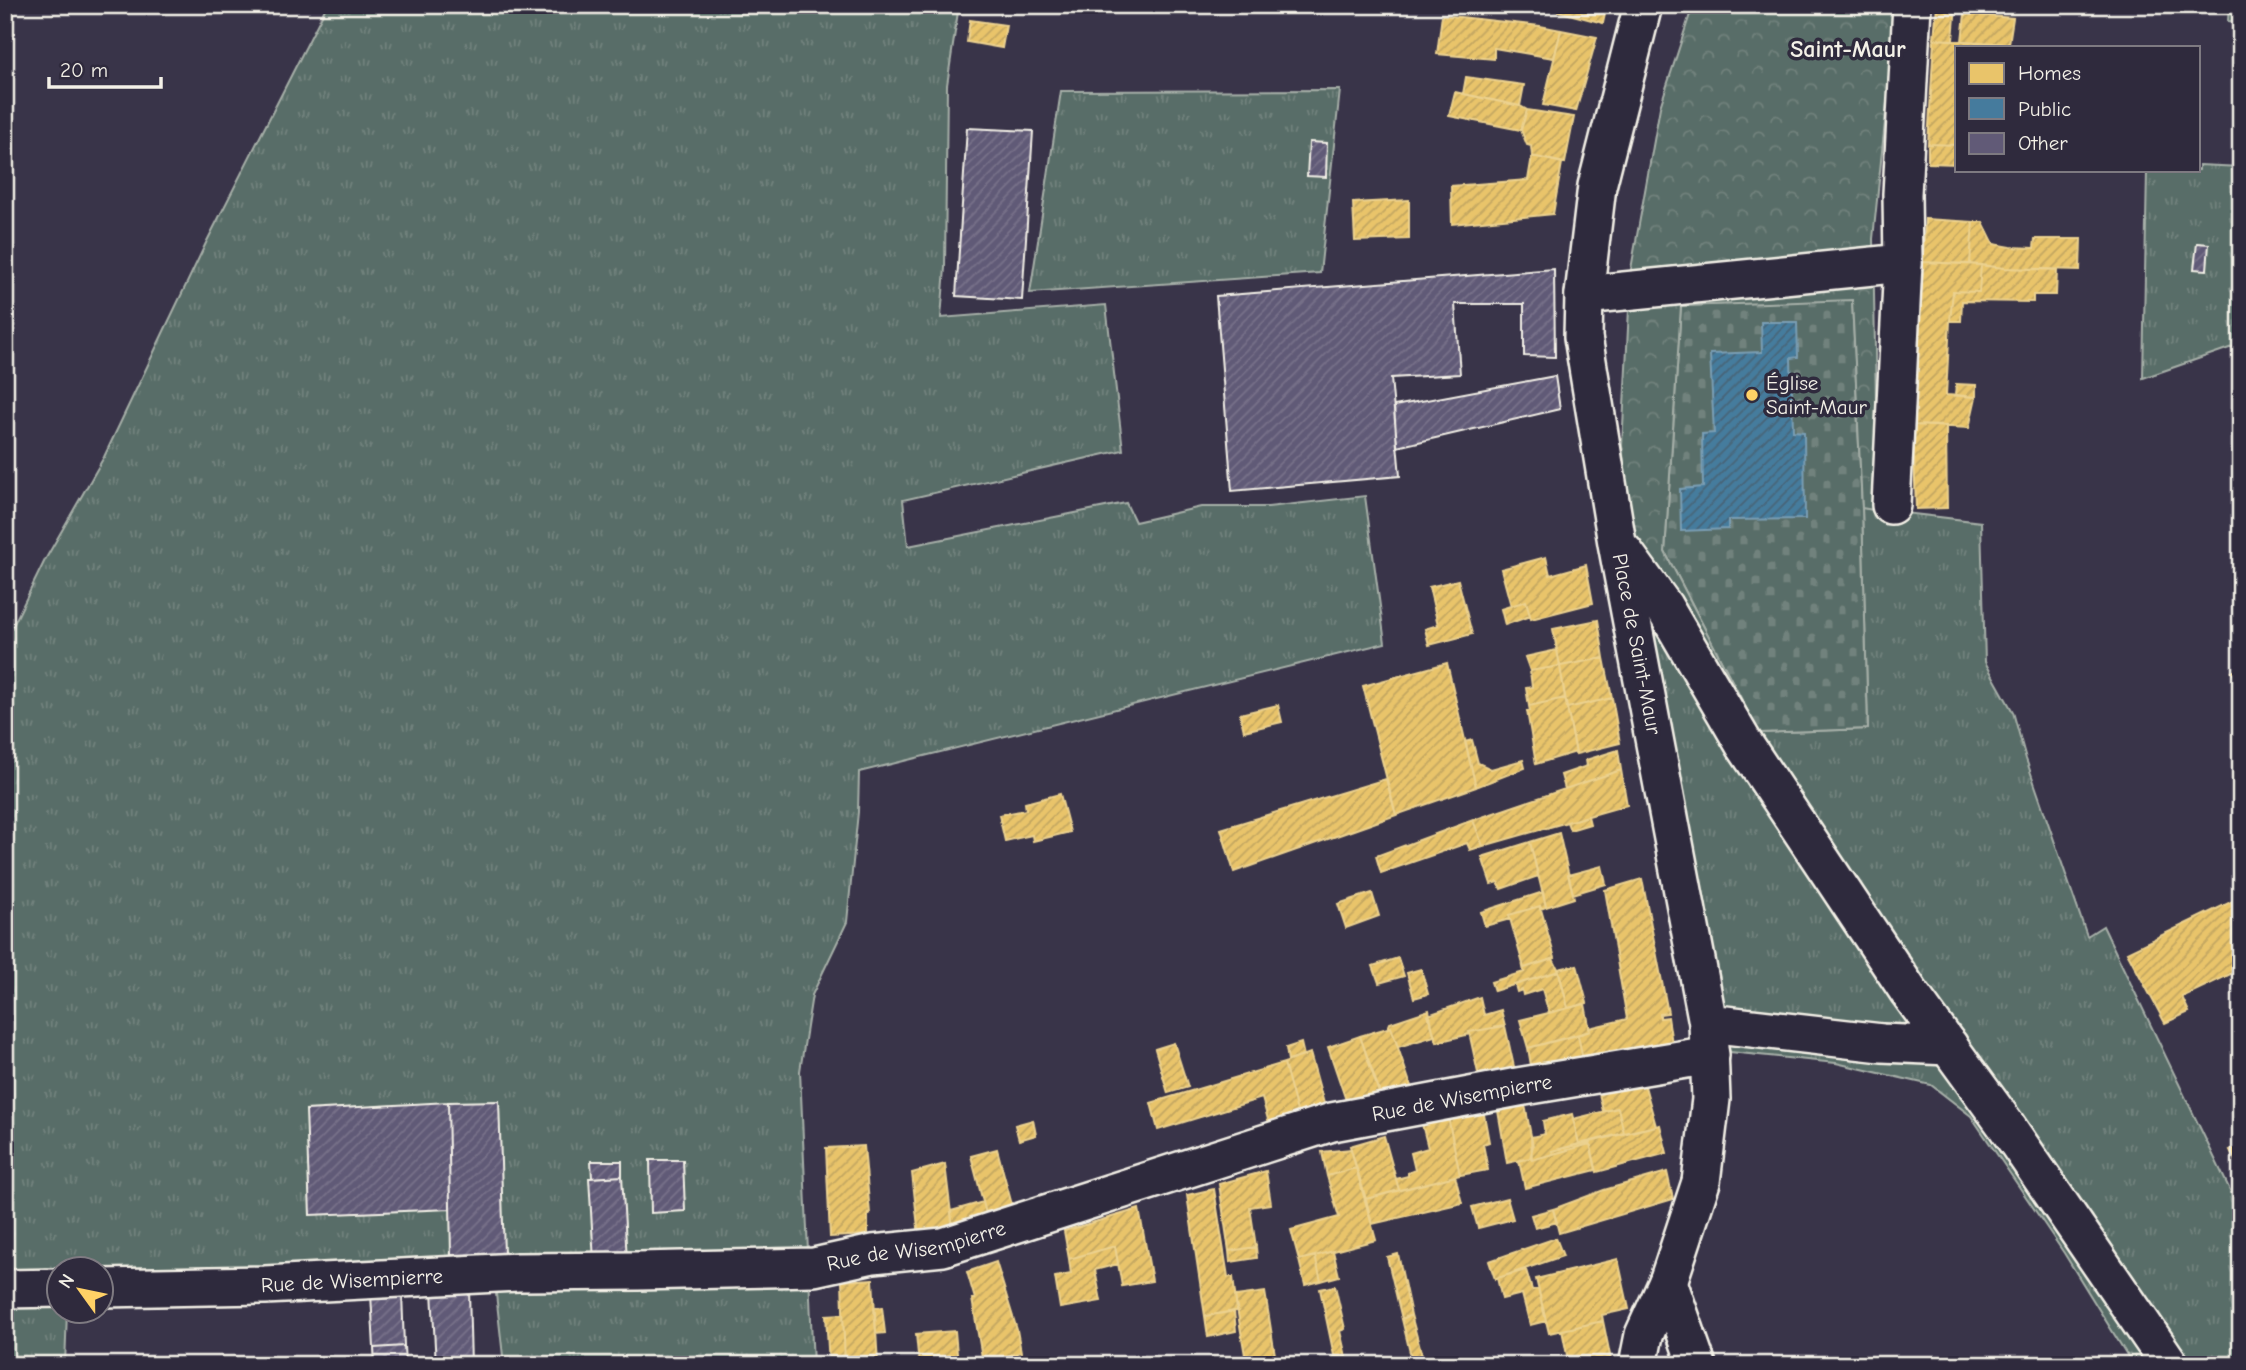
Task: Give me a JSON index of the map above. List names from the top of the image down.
{
  "streets": {
    "street": ["Place de Saint-Maur", "Rue de Wisempierre"]
  },
  "crossings": [
    ["Place de Saint-Maur", "Rue de Wisempierre"]
  ],
  "districts": ["Saint-Maur"],
  "places": ["Église Saint-Maur"],
  "legend": ["Homes", "Public", "Other"],
  "scale_bar": "20 m",
  "north": "top left"
}
